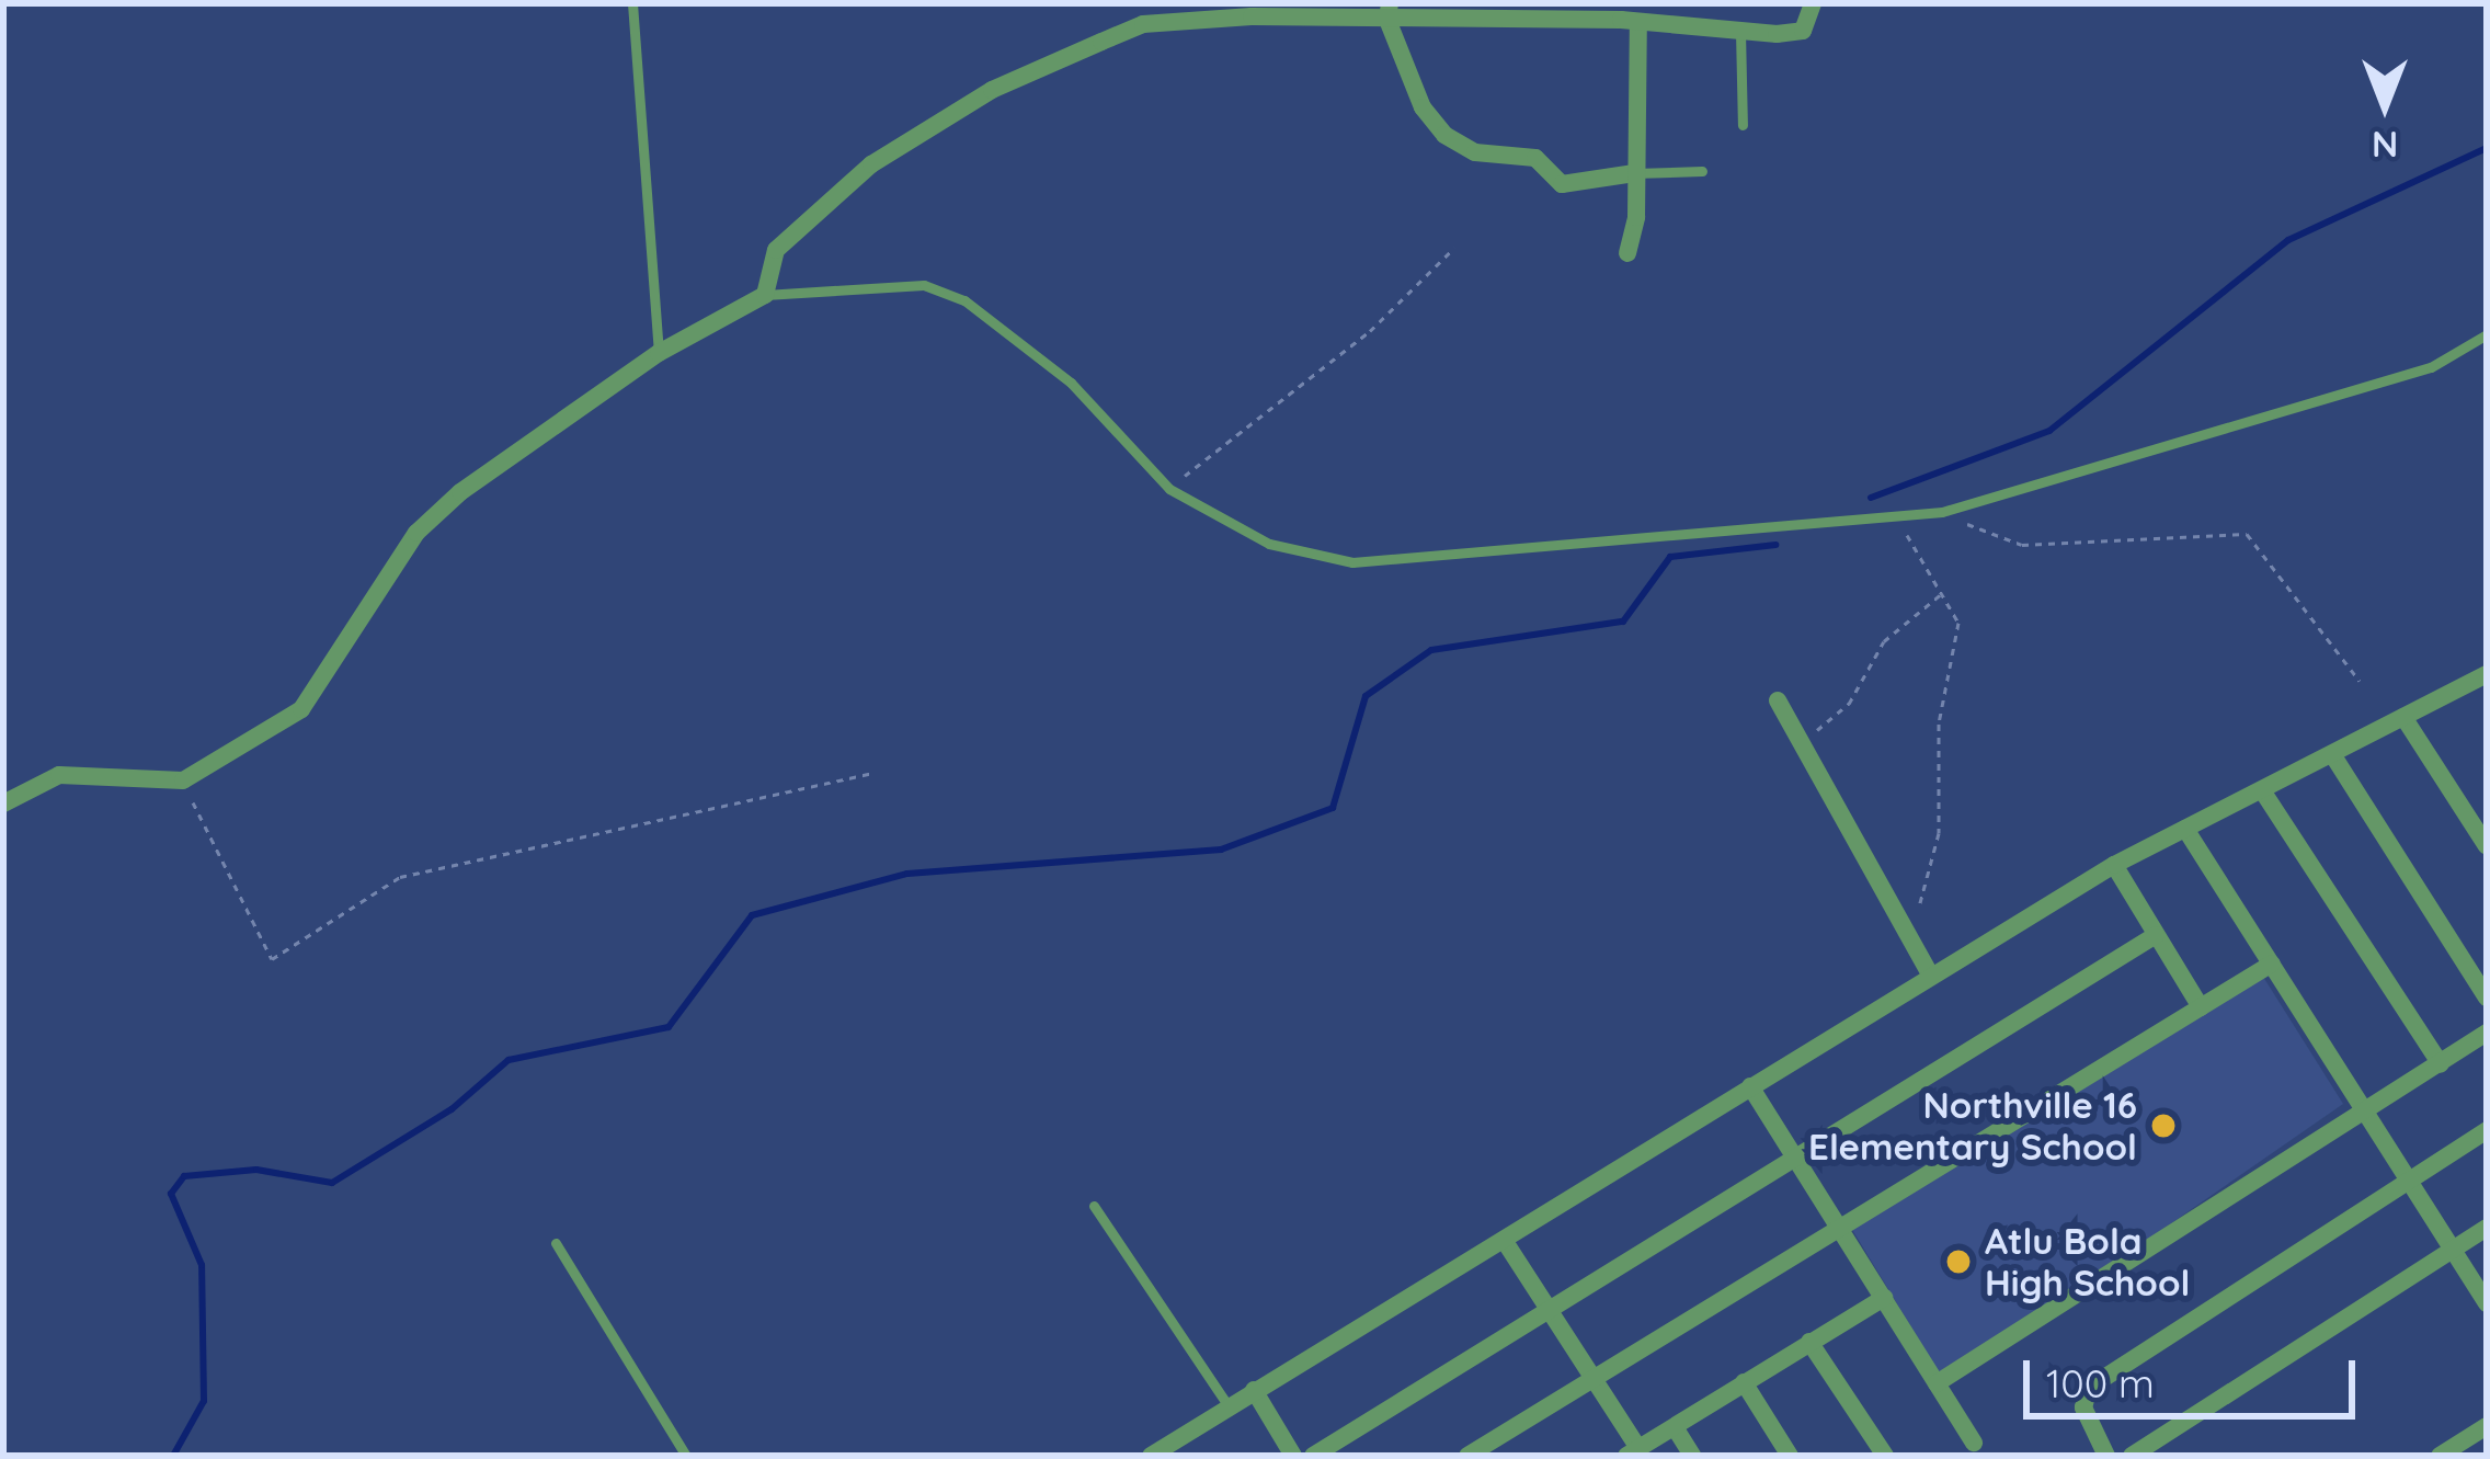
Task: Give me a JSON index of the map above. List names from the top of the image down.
{
  "places": ["Northville 16 Elementary School", "Atlu Bola High School"],
  "scale_bar": "100 m",
  "north": "bottom"
}
